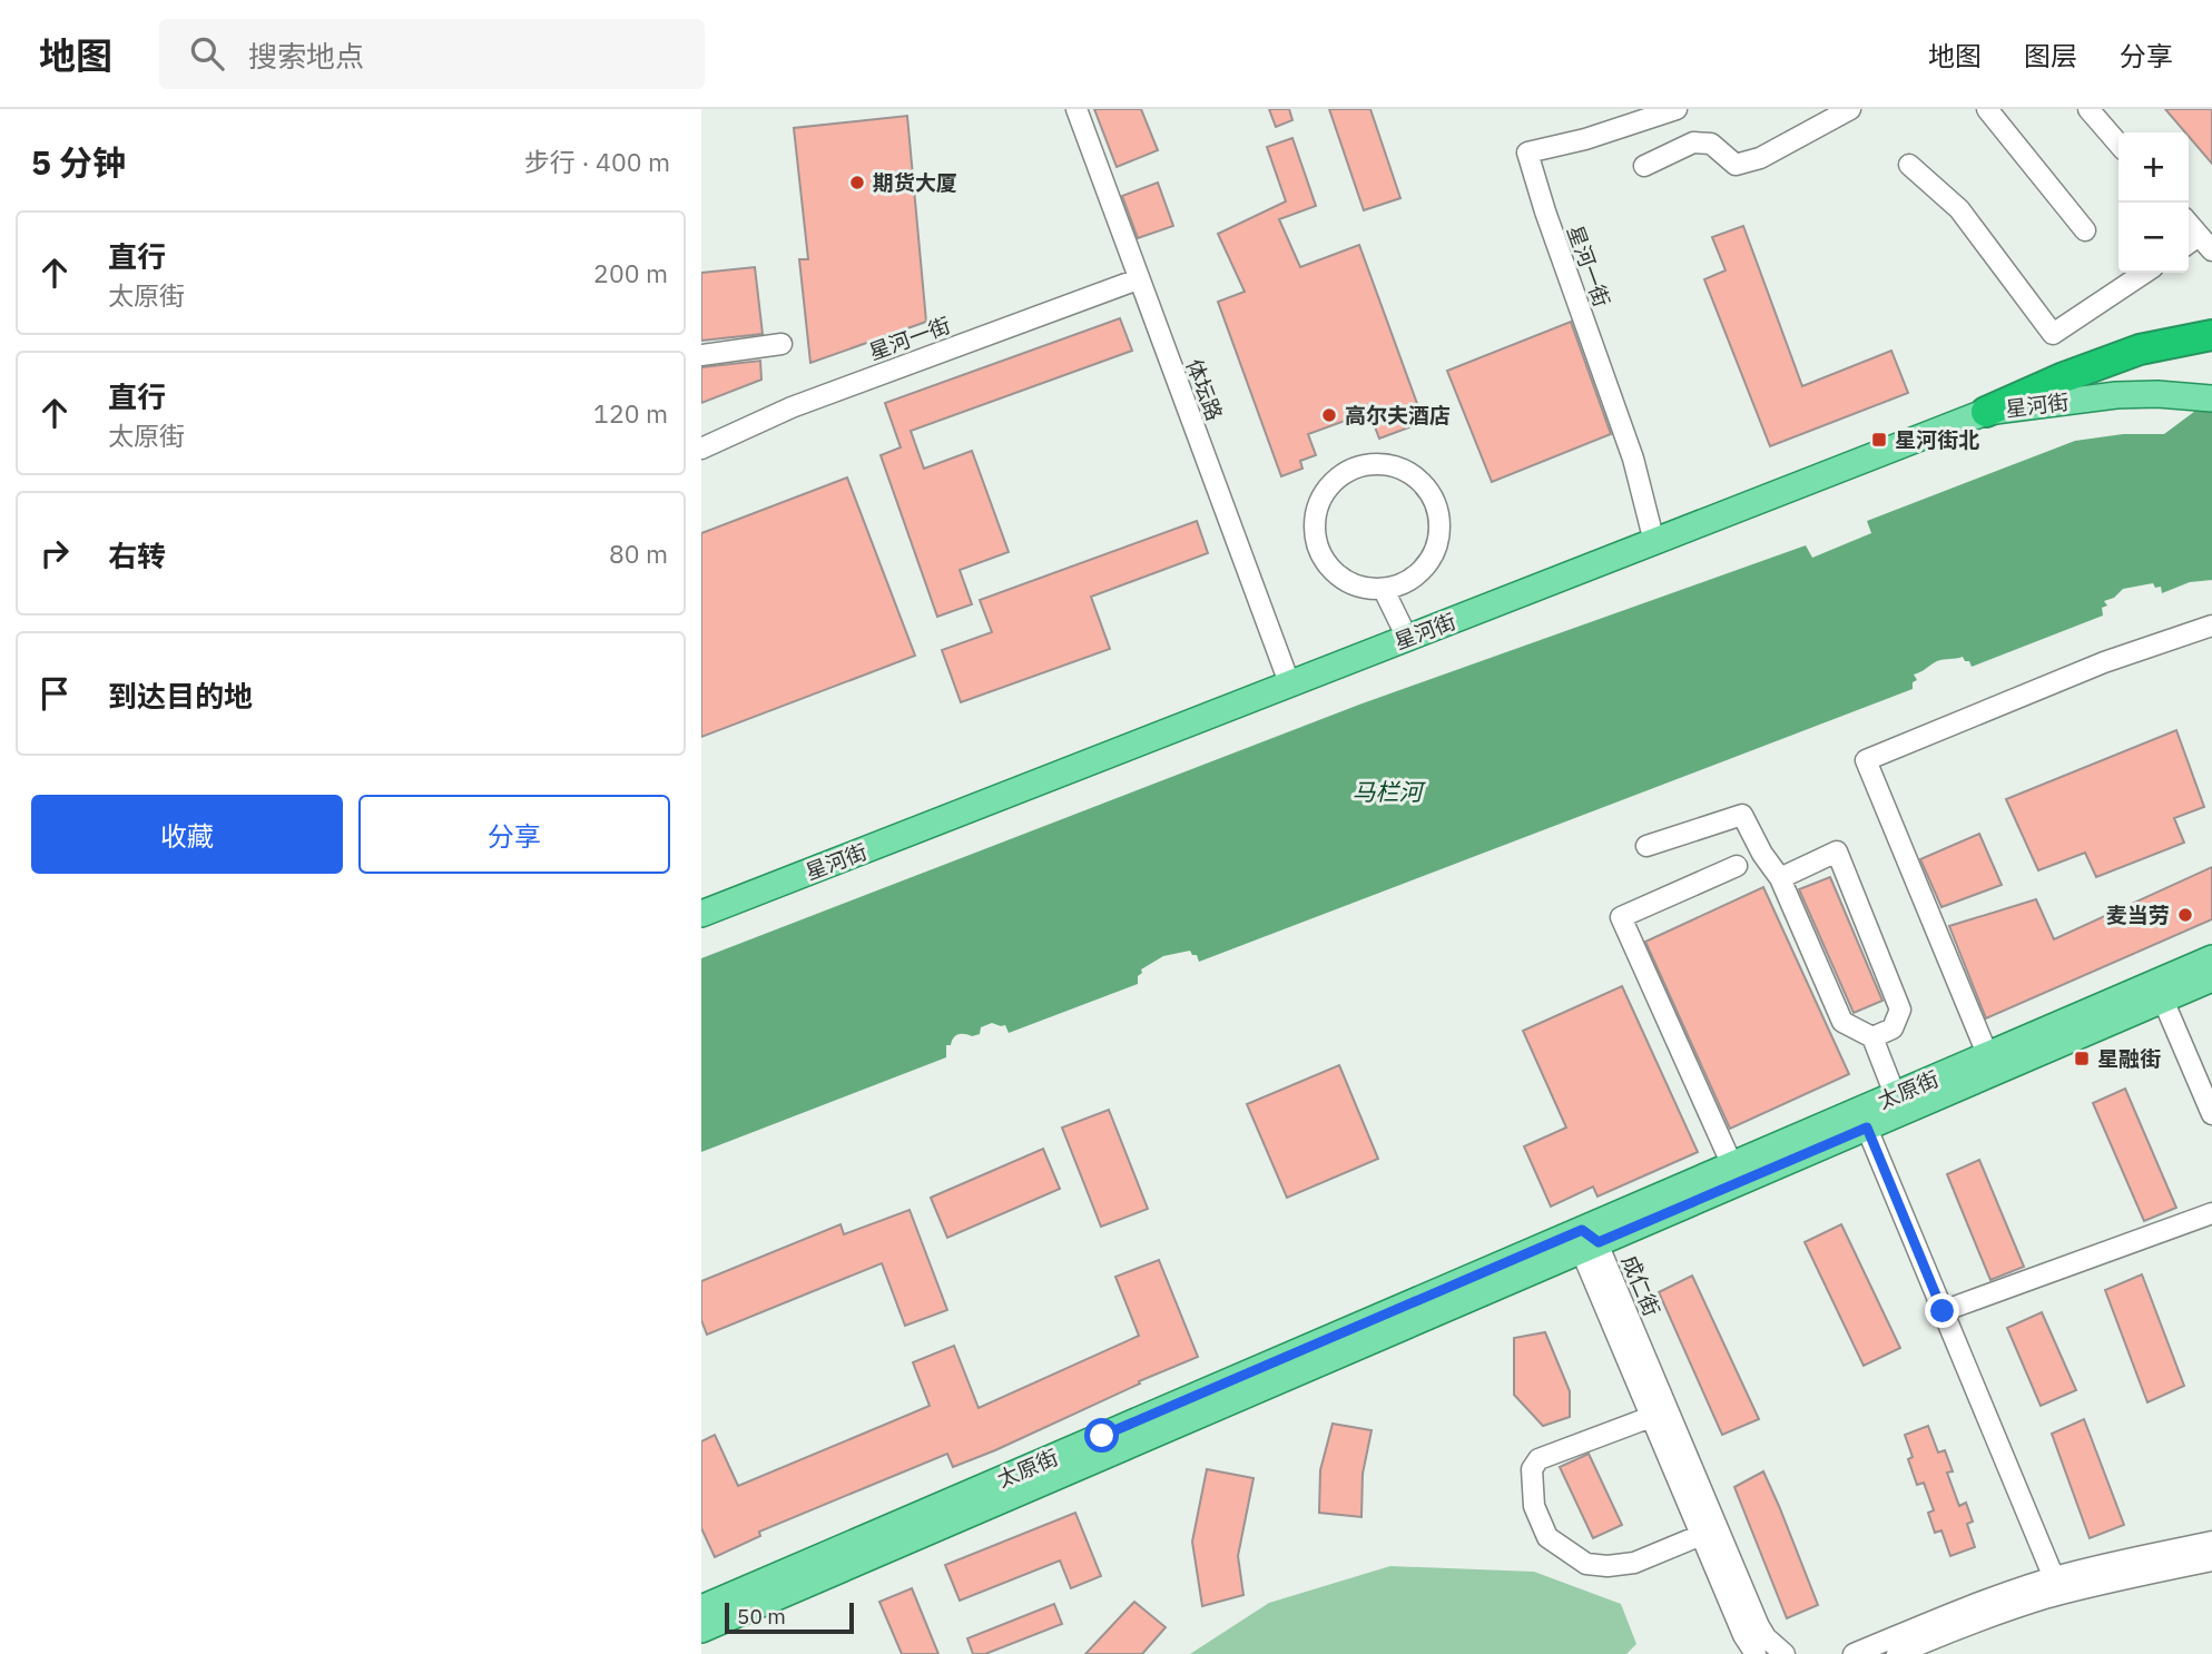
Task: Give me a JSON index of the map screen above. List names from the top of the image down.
{
  "streets": {
    "main road": ["星河街", "太原街"],
    "street": ["星河一街", "体坛路", "成仁街"]
  },
  "crossings": [
    ["星河一街", "体坛路"],
    ["星河一街", "星河街"],
    ["体坛路", "星河街"],
    ["太原街", "成仁街"]
  ],
  "water": ["马栏河"],
  "places": {
    "other": ["期货大厦", "高尔夫酒店", "麦当劳"],
    "transit": ["星河街北", "星融街"]
  },
  "scale_bar": "50 m",
  "page": {
    "header": "地图",
    "search": "搜索地点",
    "nav": ["地图", "图层", "分享"],
    "heading": ["5 分钟", "步行 · 400 m"],
    "map_buttons": ["+", "−"],
    "list": [
      ["直行", "太原街", "200 m"],
      ["直行", "太原街", "120 m"],
      ["右转", "80 m"],
      "到达目的地"
    ],
    "buttons": ["收藏", "分享"],
    "scale": "50 m"
  }
}
